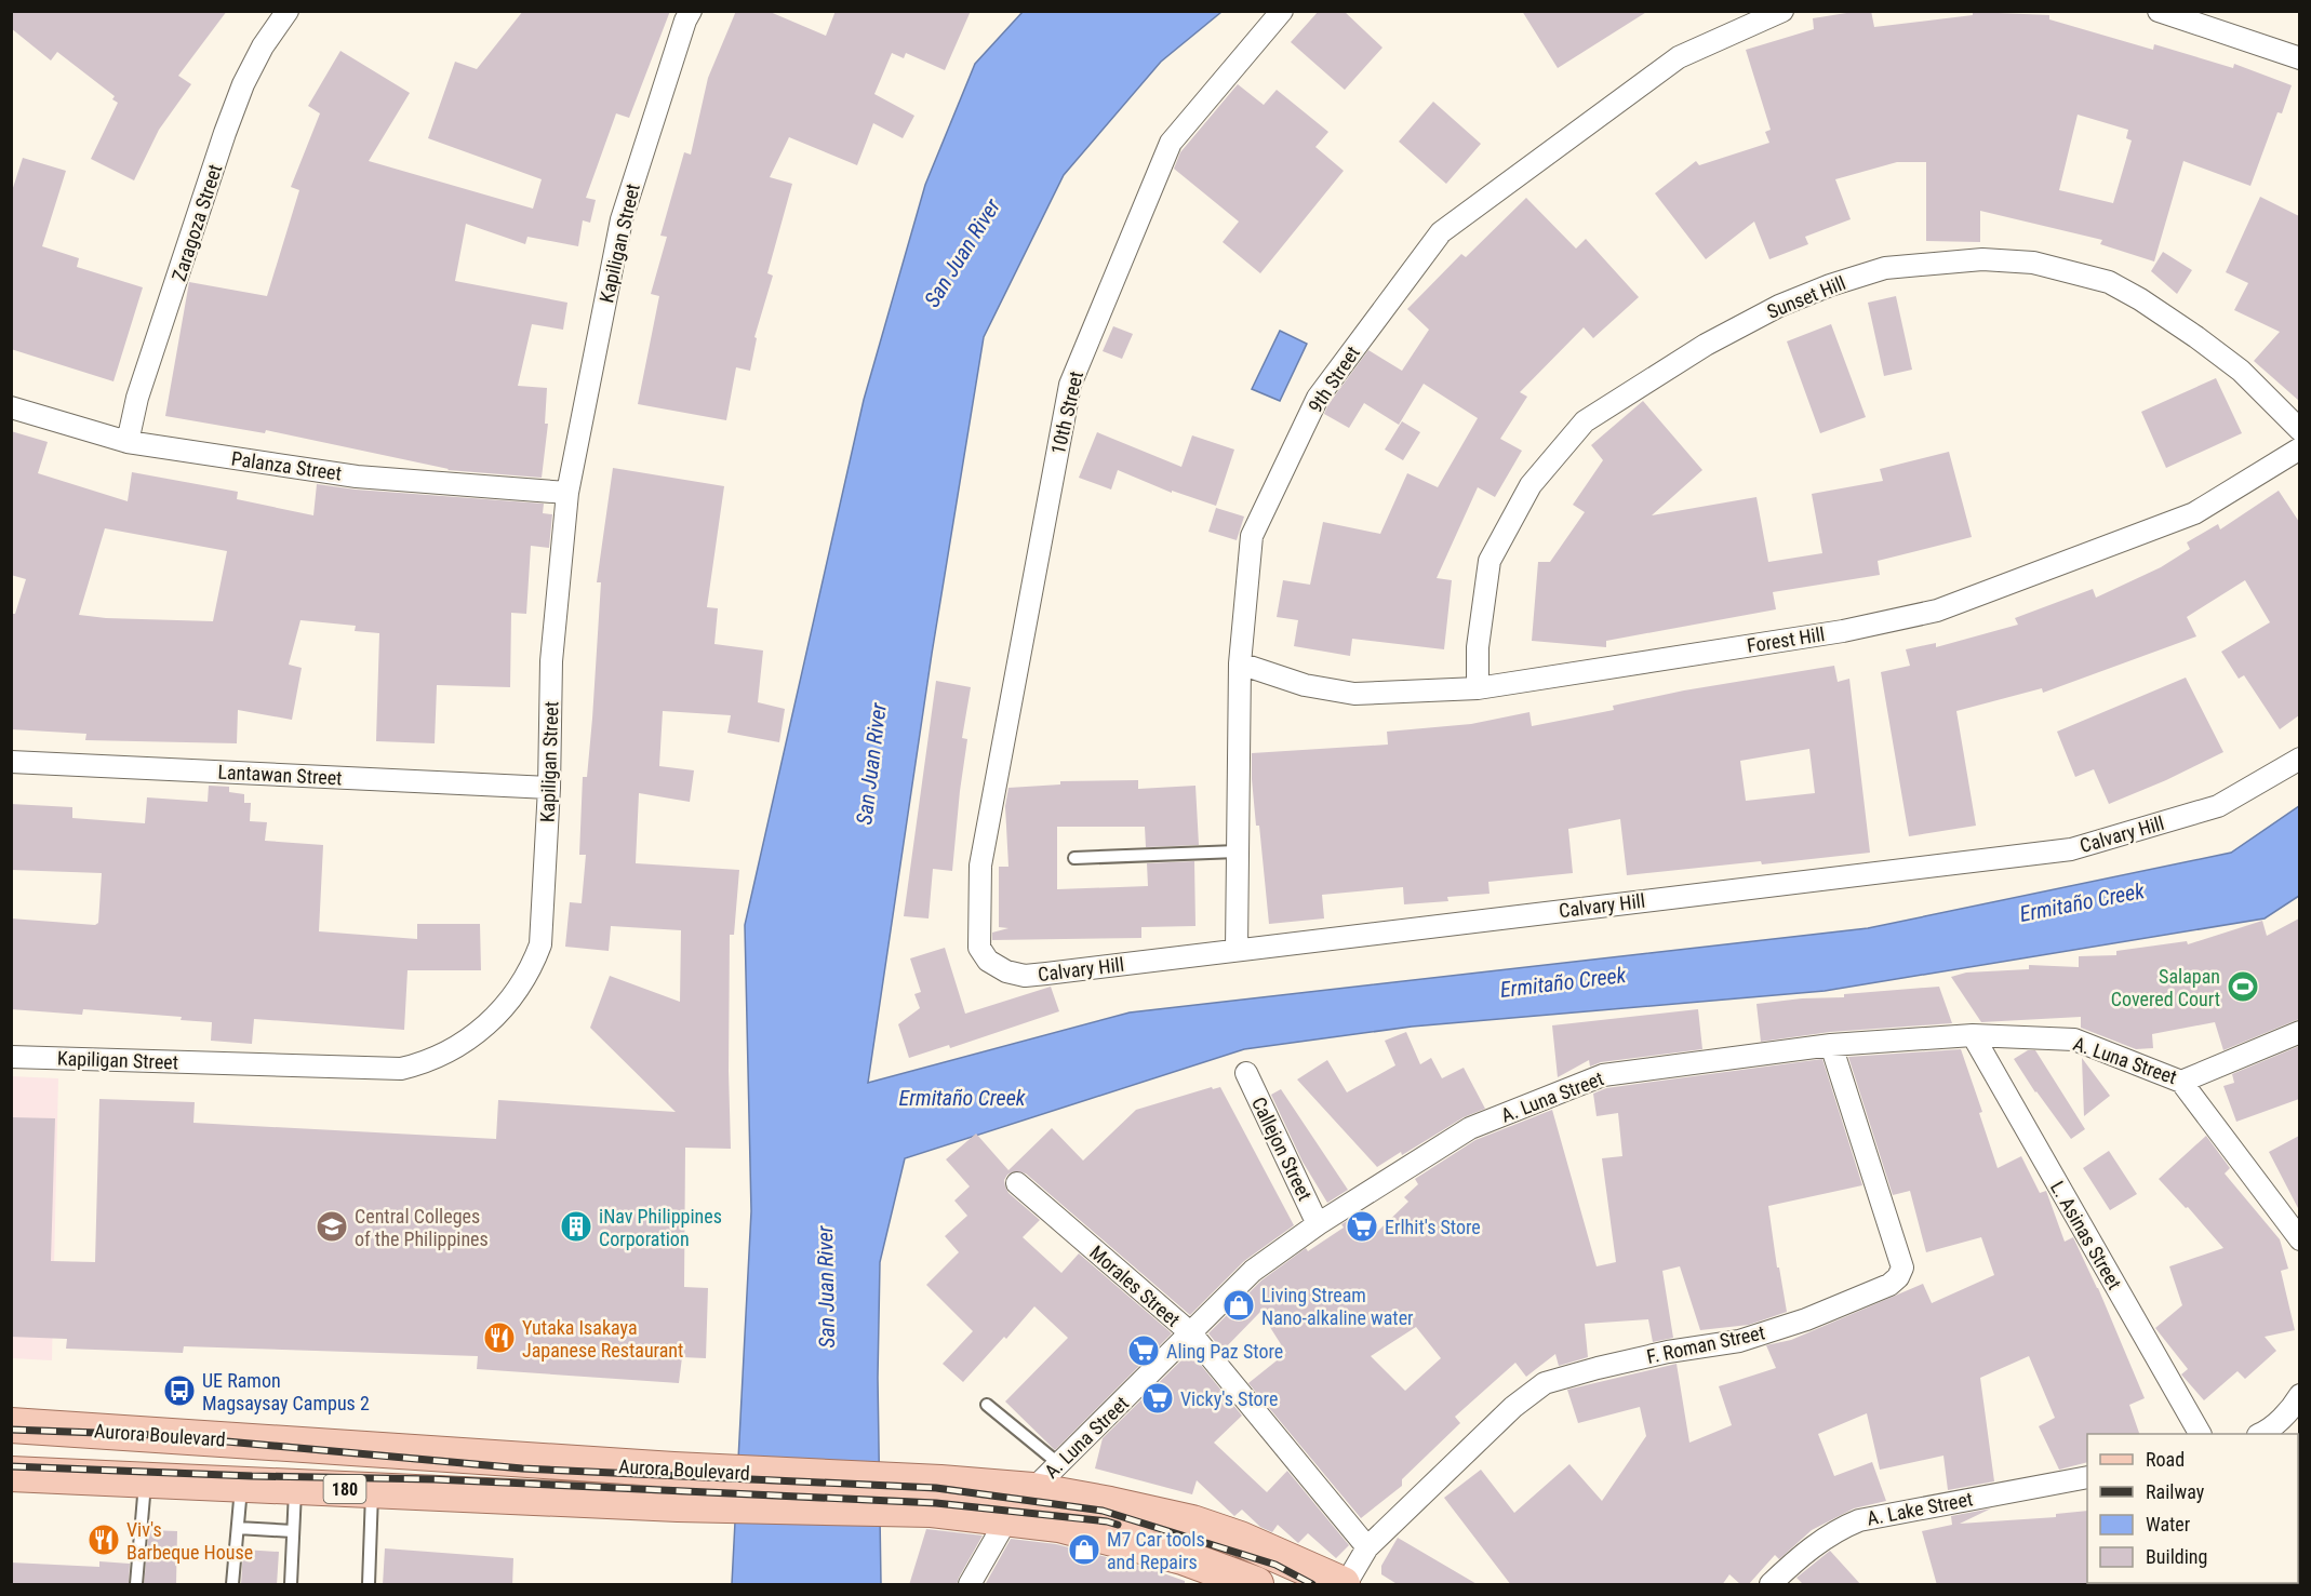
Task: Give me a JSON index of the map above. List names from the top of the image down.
{
  "streets": {
    "main road": ["Aurora Boulevard", "180"],
    "street": [
      "Zaragoza Street",
      "Kapiligan Street",
      "Sunset Hill",
      "9th Street",
      "10th Street",
      "Palanza Street",
      "Forest Hill",
      "Lantawan Street",
      "Calvary Hill",
      "A. Luna Street",
      "Callejon Street",
      "L. Asinas Street",
      "Morales Street",
      "F. Roman Street",
      "A. Lake Street"
    ]
  },
  "crossings": [
    ["Zaragoza Street", "Palanza Street"],
    ["Kapiligan Street", "Palanza Street"],
    ["Kapiligan Street", "Lantawan Street"],
    ["Sunset Hill", "Forest Hill"],
    ["9th Street", "Forest Hill"],
    ["9th Street", "Calvary Hill"],
    ["10th Street", "Calvary Hill"],
    ["A. Luna Street", "Callejon Street"],
    ["A. Luna Street", "L. Asinas Street"],
    ["A. Luna Street", "Morales Street"],
    ["A. Luna Street", "F. Roman Street"],
    ["A. Luna Street", "Aurora Boulevard"],
    ["Morales Street", "F. Roman Street"],
    ["F. Roman Street", "Aurora Boulevard"]
  ],
  "water": ["San Juan River", "Ermitaño Creek"],
  "places": {
    "sports": ["Salapan Covered Court"],
    "school or university": ["Central Colleges of the Philippines"],
    "building": ["iNav Philippines Corporation"],
    "supermarket": ["Erlhit's Store", "Aling Paz Store", "Vicky's Store"],
    "shop": ["Living Stream Nano-alkaline water", "M7 Car tools and Repairs"],
    "restaurant": ["Yutaka Isakaya Japanese Restaurant", "Viv's Barbeque House"],
    "bus stop": ["UE Ramon Magsaysay Campus 2"]
  },
  "legend": [
    "Road",
    "Railway",
    "Water",
    "Building"
  ]
}
